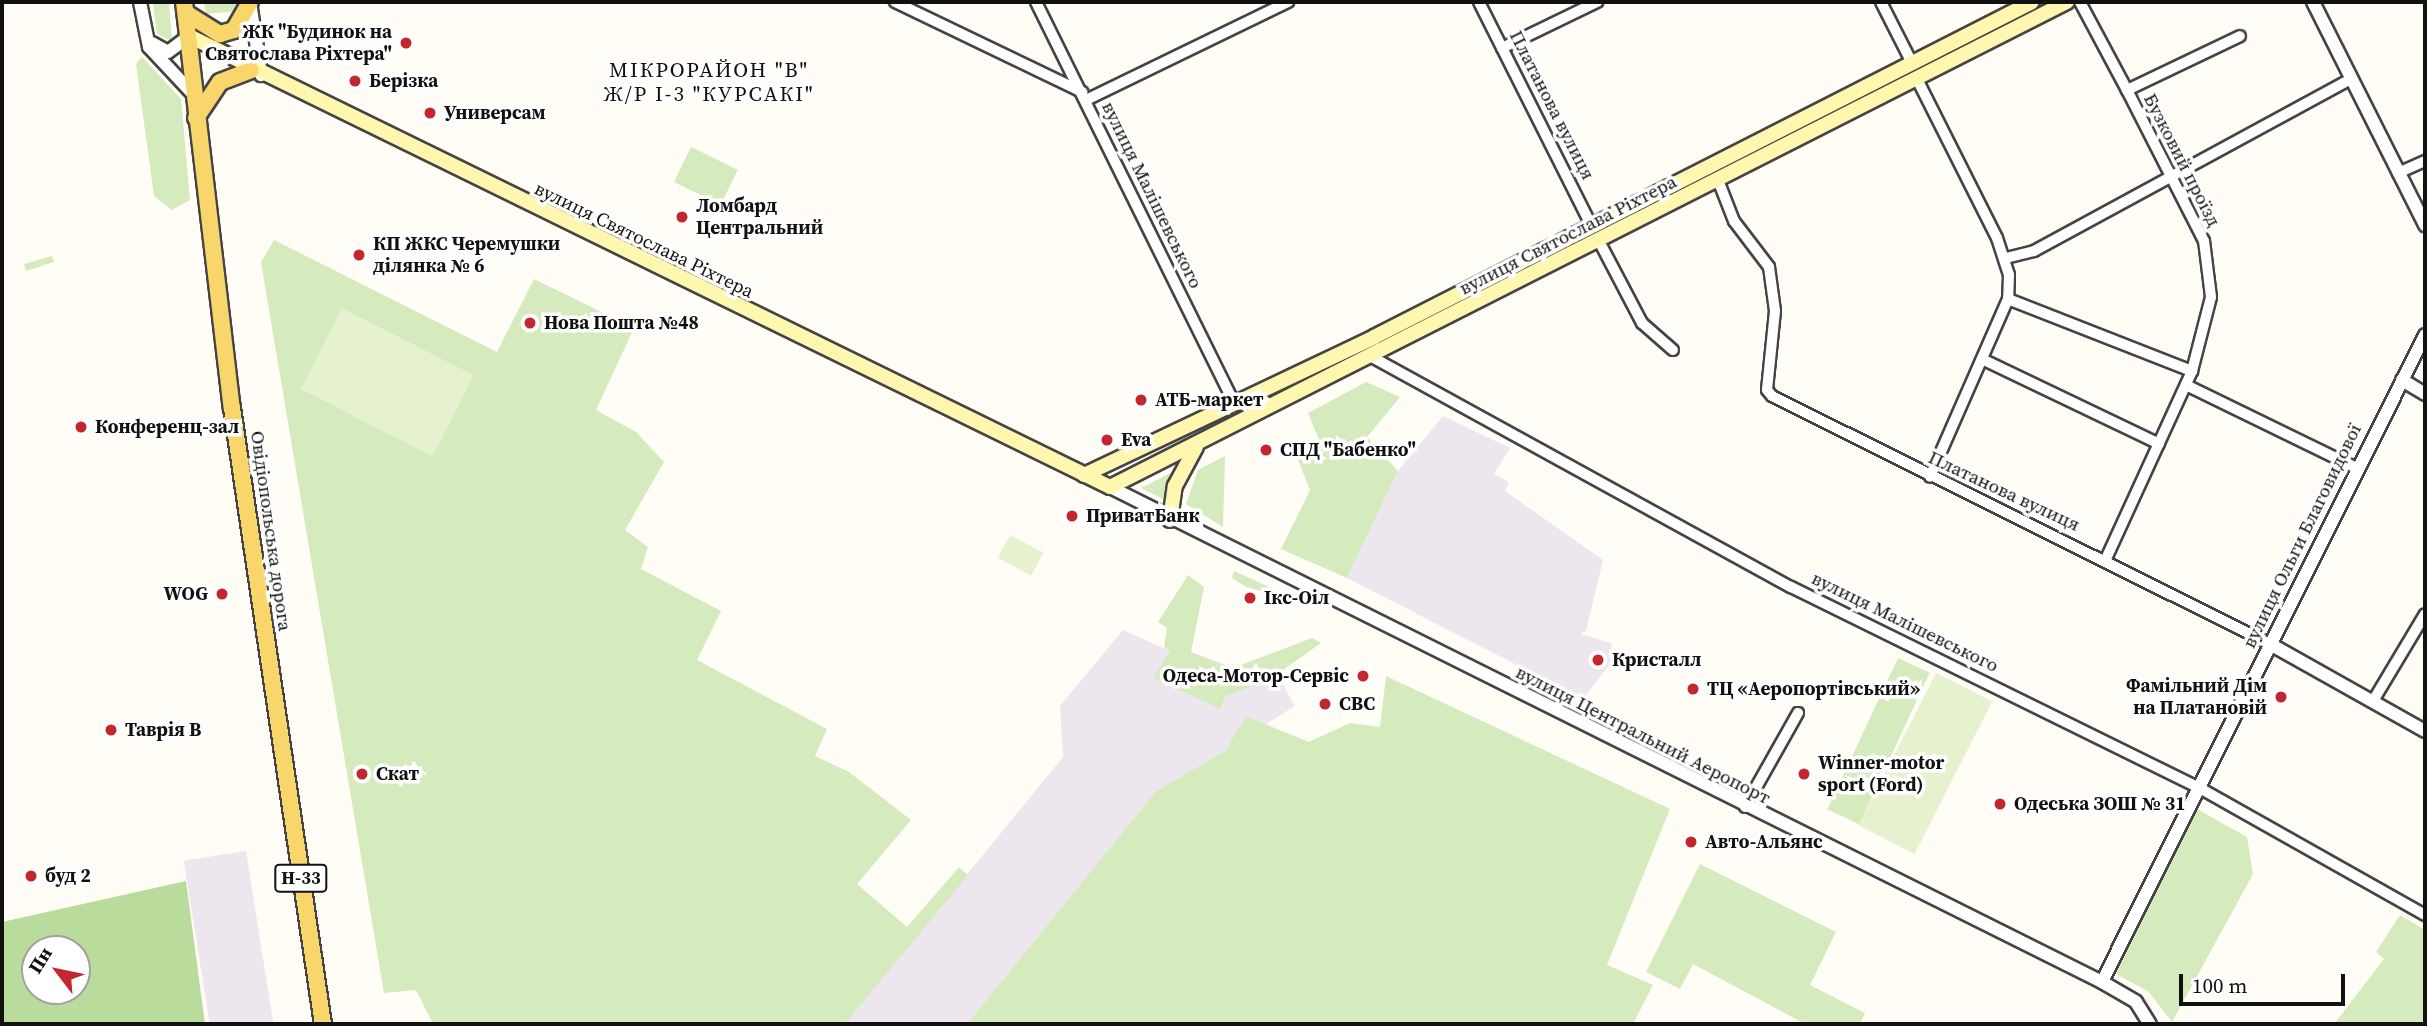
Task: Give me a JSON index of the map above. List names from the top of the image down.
{
  "streets": {
    "main road": ["вулиця Святослава Ріхтера", "Овідіопольська дорога", "Н-33"],
    "street": [
      "Платанова вулиця",
      "Бузковий проїзд",
      "вулиця Малішевського",
      "вулиця Ольги Благовидової",
      "вулиця Центральний Аеропорт"
    ]
  },
  "crossings": [
    ["Платанова вулиця", "Бузковий проїзд"],
    ["Платанова вулиця", "вулиця Святослава Ріхтера"],
    ["Платанова вулиця", "вулиця Ольги Благовидової"],
    ["вулиця Малішевського", "вулиця Святослава Ріхтера"],
    ["вулиця Малішевського", "вулиця Ольги Благовидової"],
    ["вулиця Святослава Ріхтера", "Овідіопольська дорога"],
    ["вулиця Святослава Ріхтера", "вулиця Центральний Аеропорт"],
    ["вулиця Ольги Благовидової", "вулиця Центральний Аеропорт"]
  ],
  "districts": ["МІКРОРАЙОН \"В\" Ж/Р I-3 \"КУРСАКІ\""],
  "places": [
    "ЖК \"Будинок на Святослава Ріхтера\"",
    "Берізка",
    "Универсам",
    "Ломбард Центральний",
    "КП ЖКС Черемушки ділянка № 6",
    "Нова Пошта №48",
    "АТБ-маркет",
    "Конференц-зал",
    "Eva",
    "СПД \"Бабенко\"",
    "ПриватБанк",
    "WOG",
    "Ікс-Оіл",
    "Кристалл",
    "Одеса-Мотор-Сервіс",
    "ТЦ «Аеропортівський»",
    "Фамільний Дім на Платановій",
    "СВС",
    "Таврія В",
    "Скат",
    "Winner-motor sport (Ford)",
    "Одеська ЗОШ № 31",
    "Авто-Альянс",
    "буд 2"
  ],
  "scale_bar": "100 m",
  "north": "top left"
}
